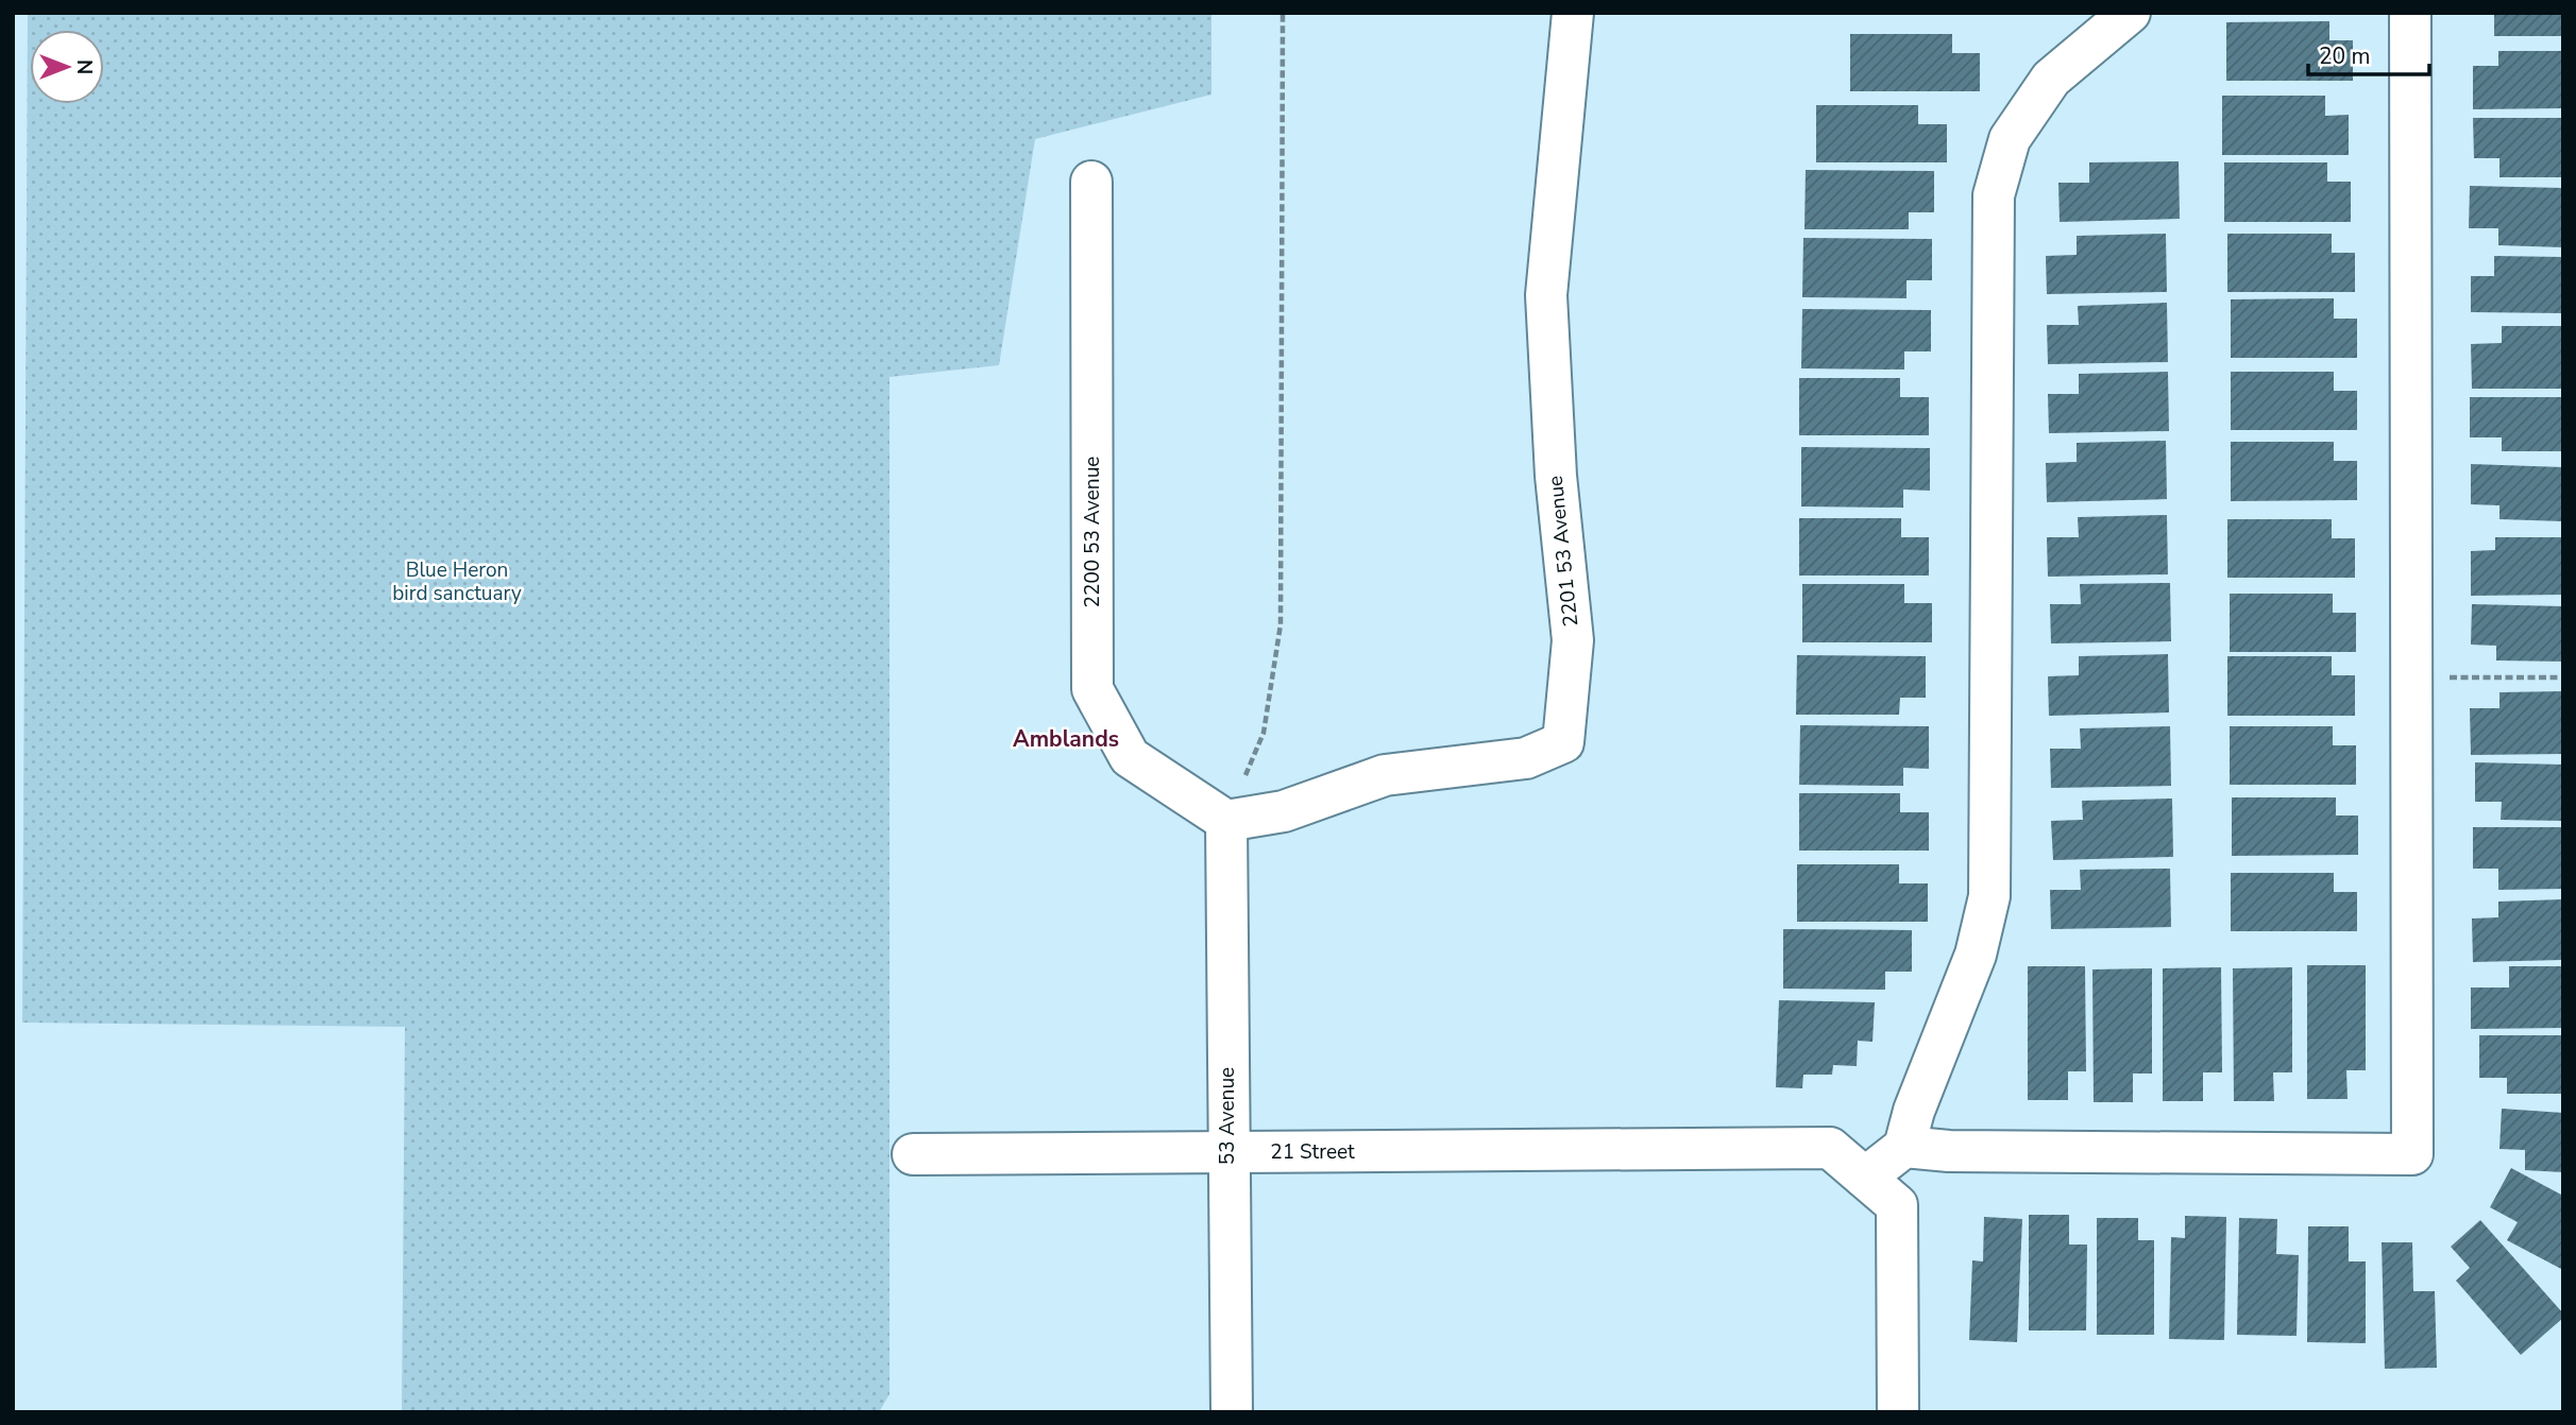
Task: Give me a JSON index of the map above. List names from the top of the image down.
{
  "streets": {
    "street": [
      "2200 53 Avenue",
      "2201 53 Avenue",
      "53 Avenue",
      "21 Street"
    ]
  },
  "crossings": [
    ["2200 53 Avenue", "2201 53 Avenue"],
    ["2200 53 Avenue", "53 Avenue"],
    ["2201 53 Avenue", "53 Avenue"],
    ["53 Avenue", "21 Street"]
  ],
  "districts": ["Amblands"],
  "parks": ["Blue Heron bird sanctuary"],
  "scale_bar": "20 m",
  "north": "right"
}
